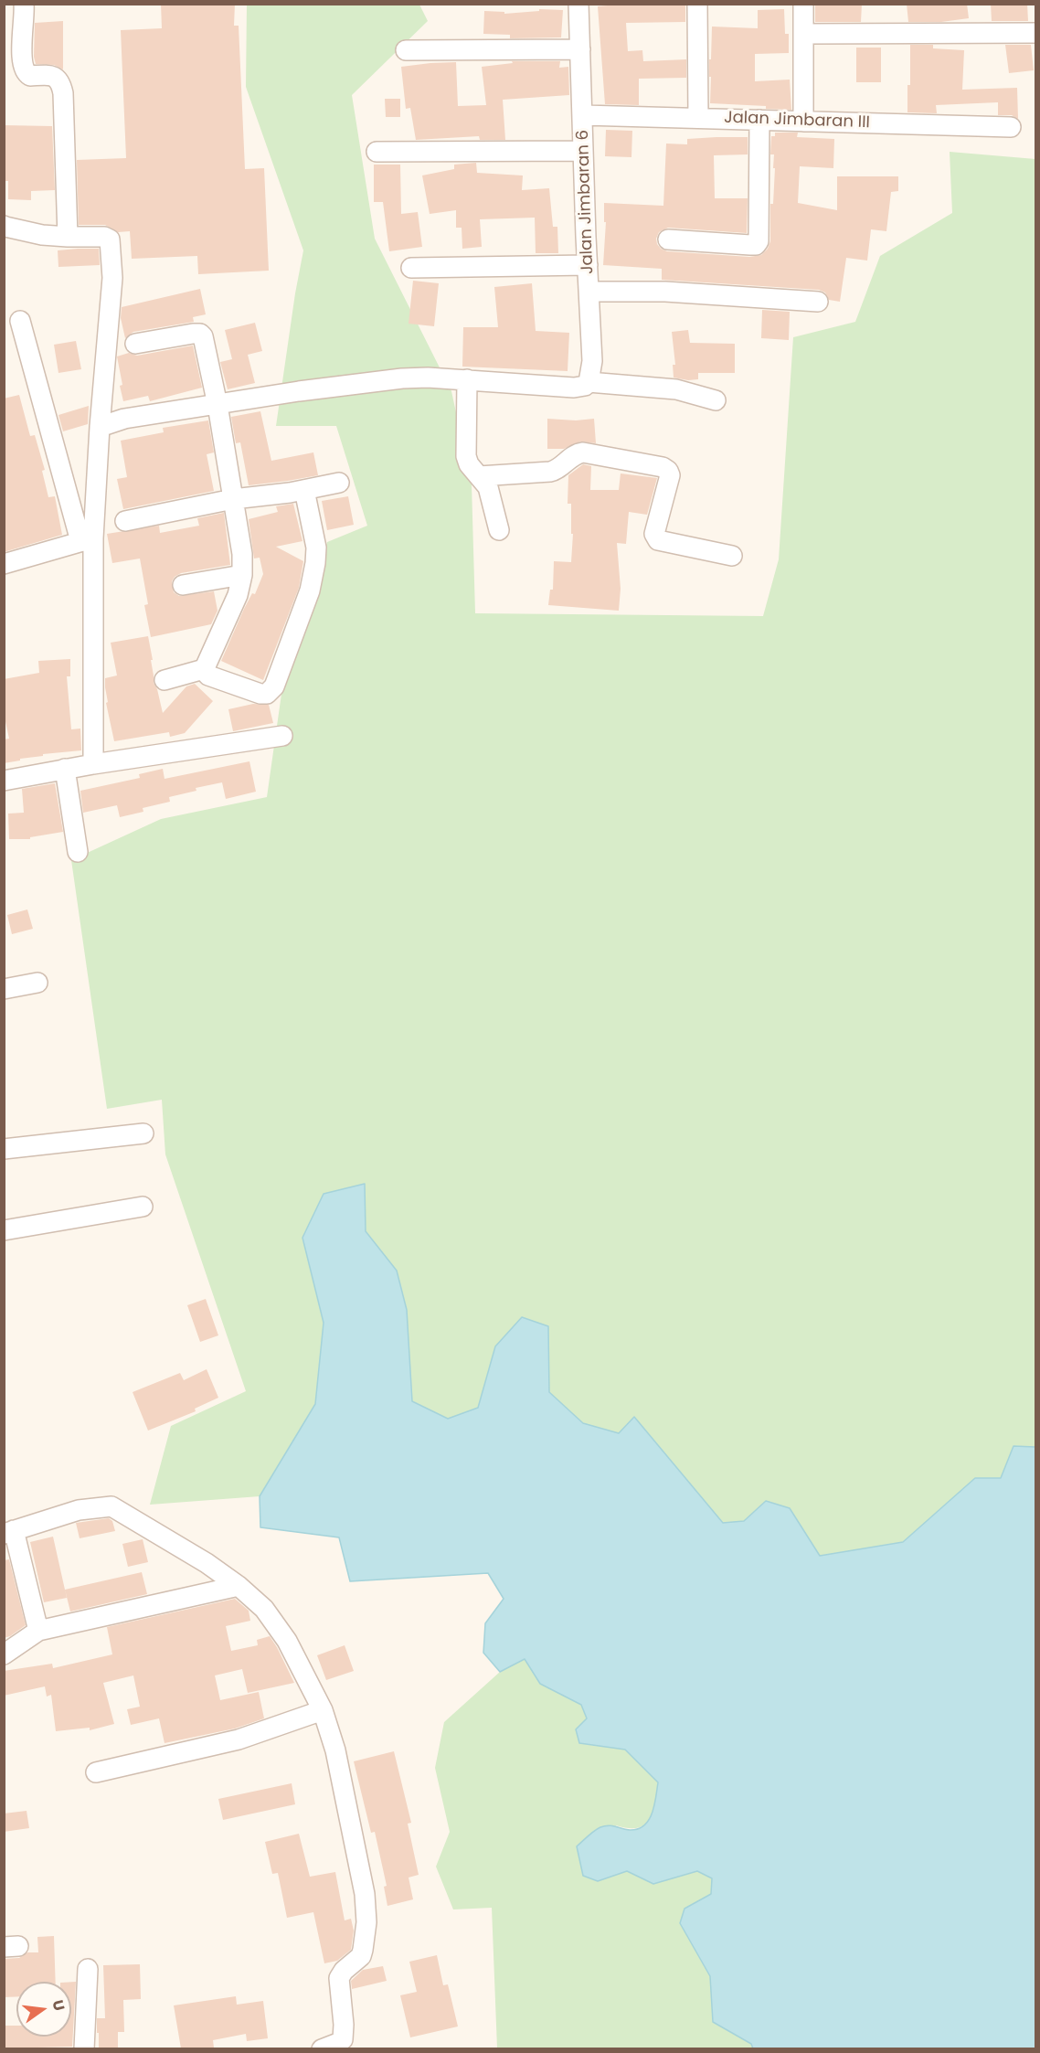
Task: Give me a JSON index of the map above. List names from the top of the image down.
{
  "streets": {
    "street": ["Jalan Jimbaran III", "Jalan Jimbaran 6"]
  },
  "crossings": [
    ["Jalan Jimbaran III", "Jalan Jimbaran 6"]
  ],
  "north": "right"
}
